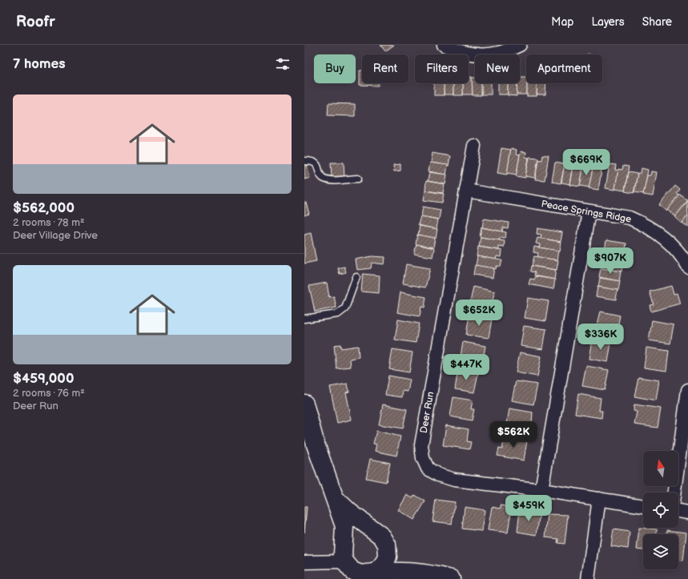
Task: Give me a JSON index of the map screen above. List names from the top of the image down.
{
  "streets": {
    "street": ["Peace Springs Ridge", "Deer Run"]
  },
  "crossings": [
    ["Peace Springs Ridge", "Deer Run"]
  ],
  "north": "top",
  "page": {
    "header": "Roofr",
    "nav": ["Map", "Layers", "Share"],
    "heading": "7 homes",
    "chip": [
      "Buy",
      "Rent",
      "Filters",
      "New",
      "Apartment"
    ],
    "list": [
      {
        "name": "$562,000",
        "note": "2 rooms · 78 m² · Deer Village Drive"
      },
      {
        "name": "$459,000",
        "note": "2 rooms · 76 m² · Deer Run"
      }
    ],
    "price": [
      "$669K",
      "$907K",
      "$652K",
      "$336K",
      "$447K",
      "$562K",
      "$459K"
    ]
  }
}
